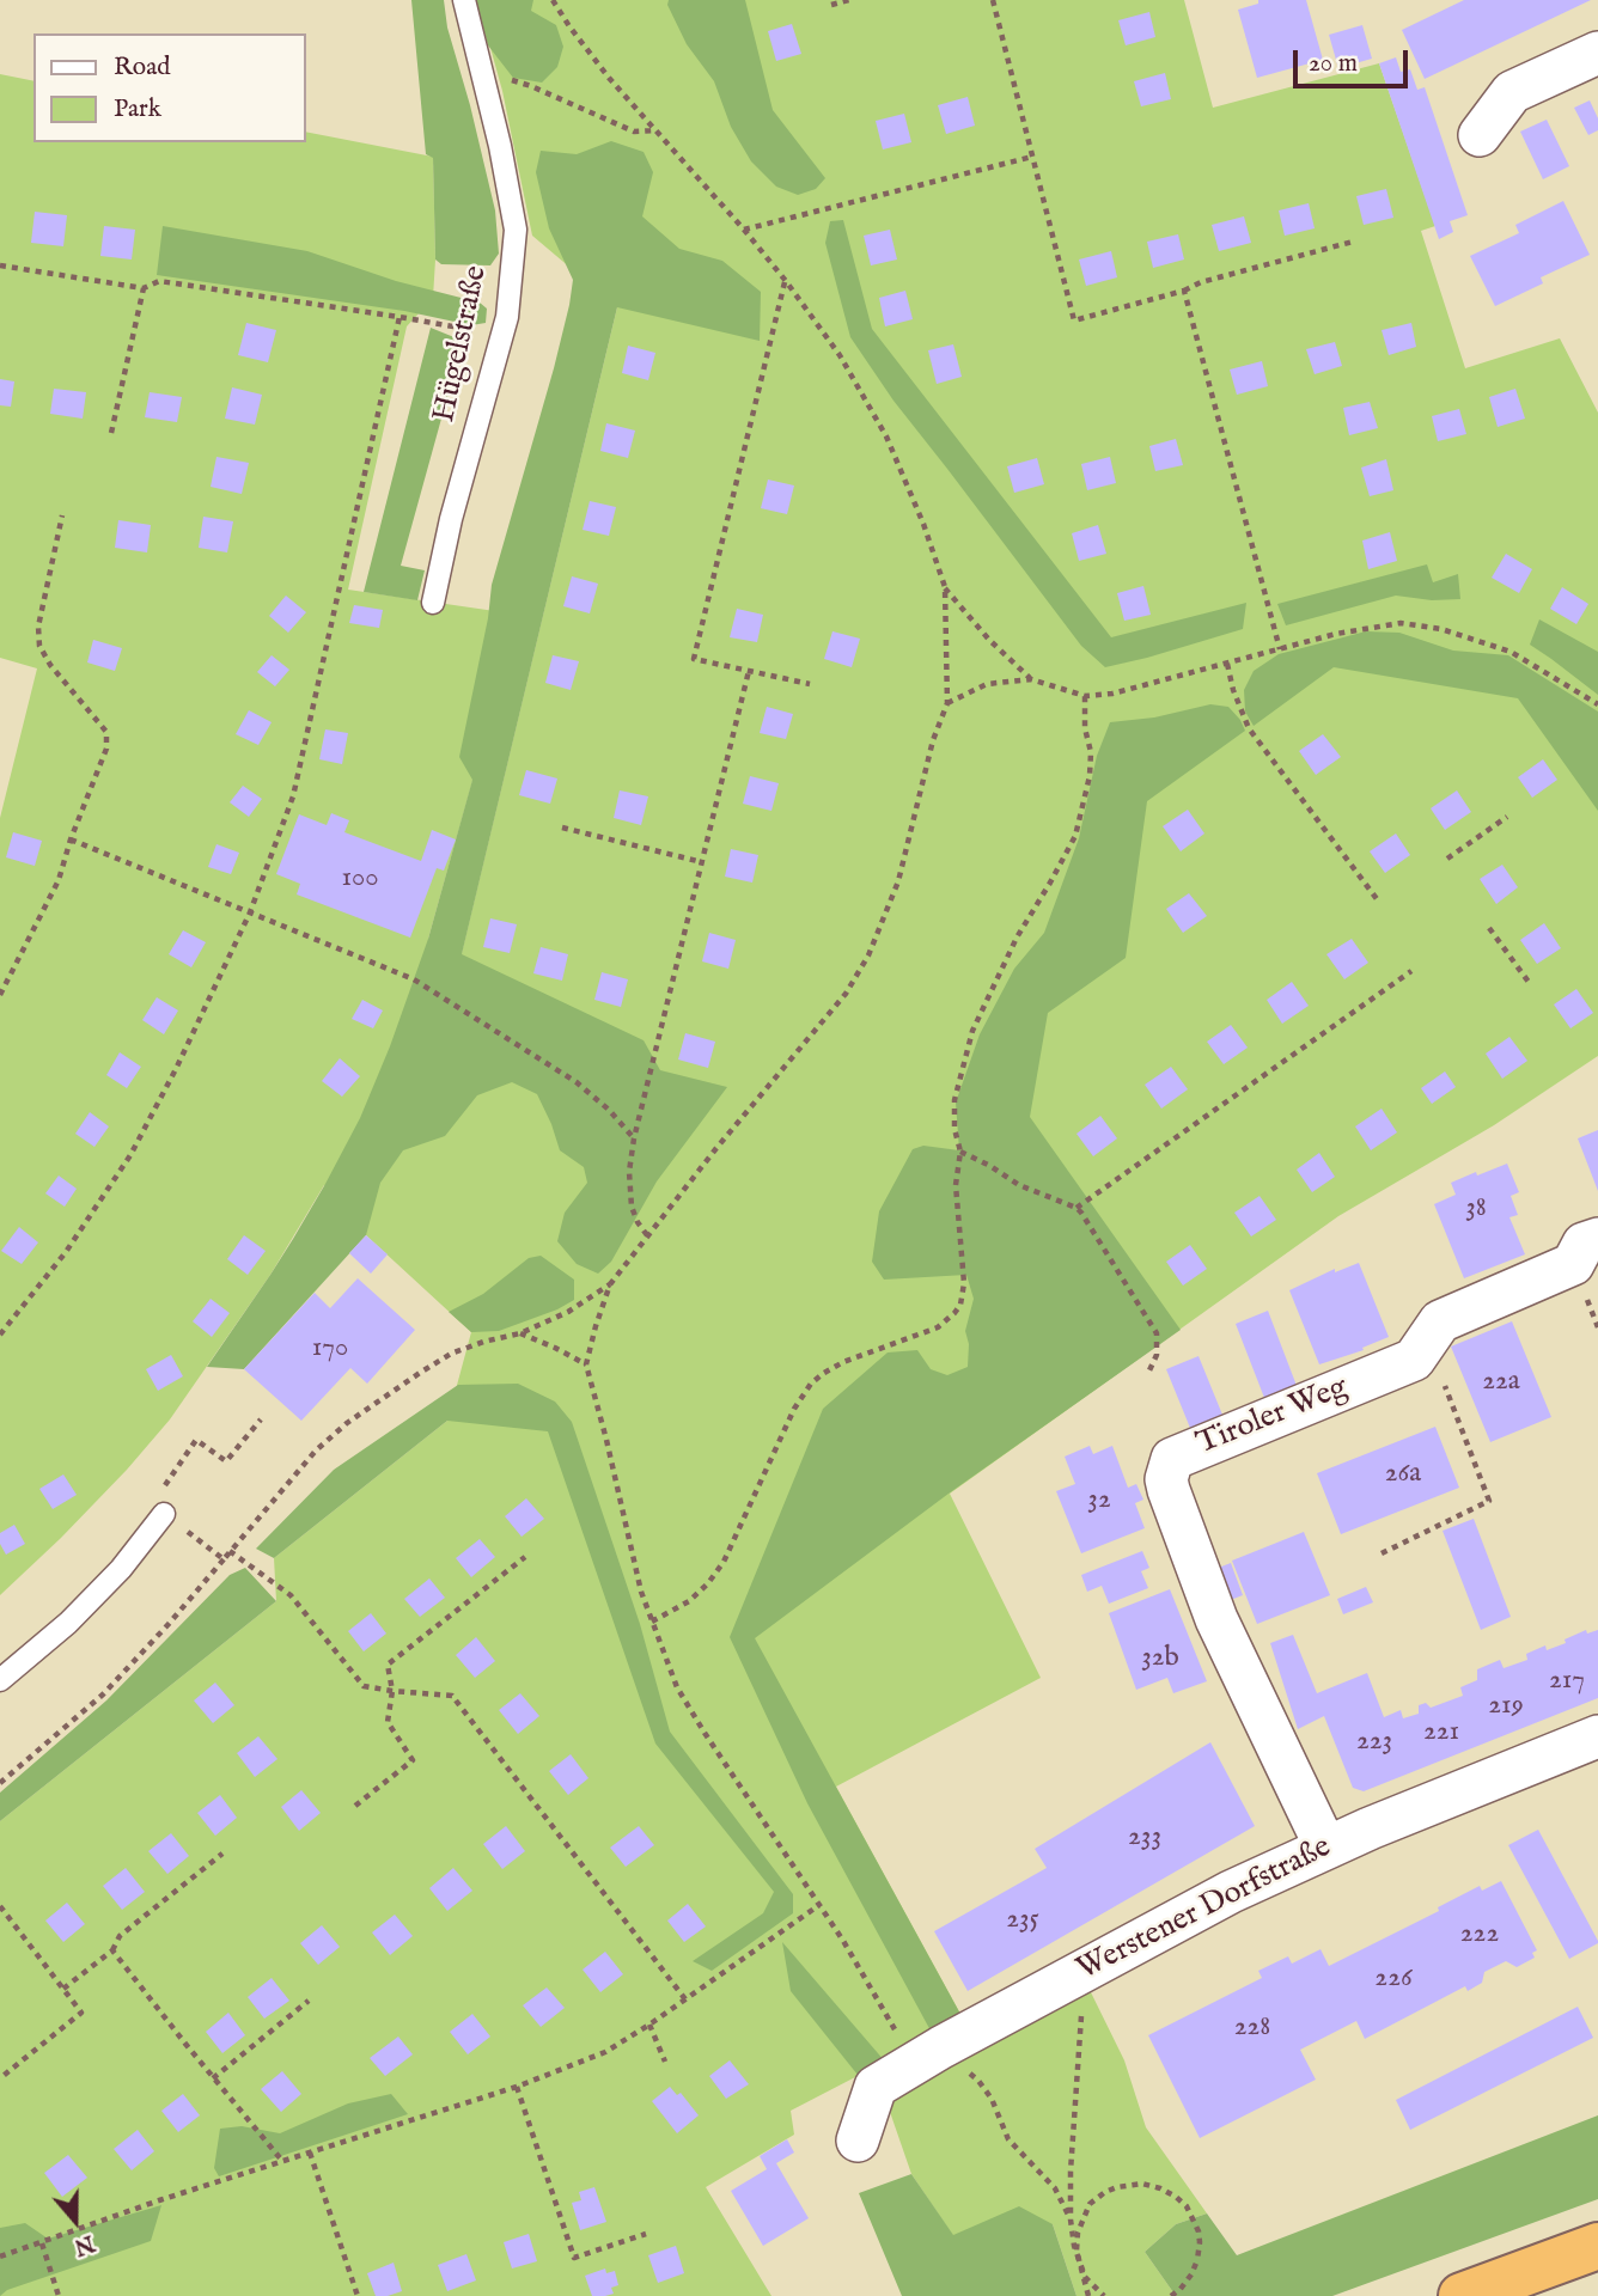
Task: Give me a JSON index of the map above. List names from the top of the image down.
{
  "streets": {
    "street": ["Tiroler Weg", "Werstener Dorfstraße"],
    "lane": ["Hügelstraße"]
  },
  "crossings": [
    ["Tiroler Weg", "Werstener Dorfstraße"]
  ],
  "house_numbers": [
    "100",
    "38",
    "170",
    "22a",
    "26a",
    "32",
    "32b",
    "217",
    "219",
    "221",
    "223",
    "233",
    "235",
    "222",
    "226",
    "228"
  ],
  "legend": ["Road", "Park"],
  "scale_bar": "20 m",
  "north": "bottom"
}
